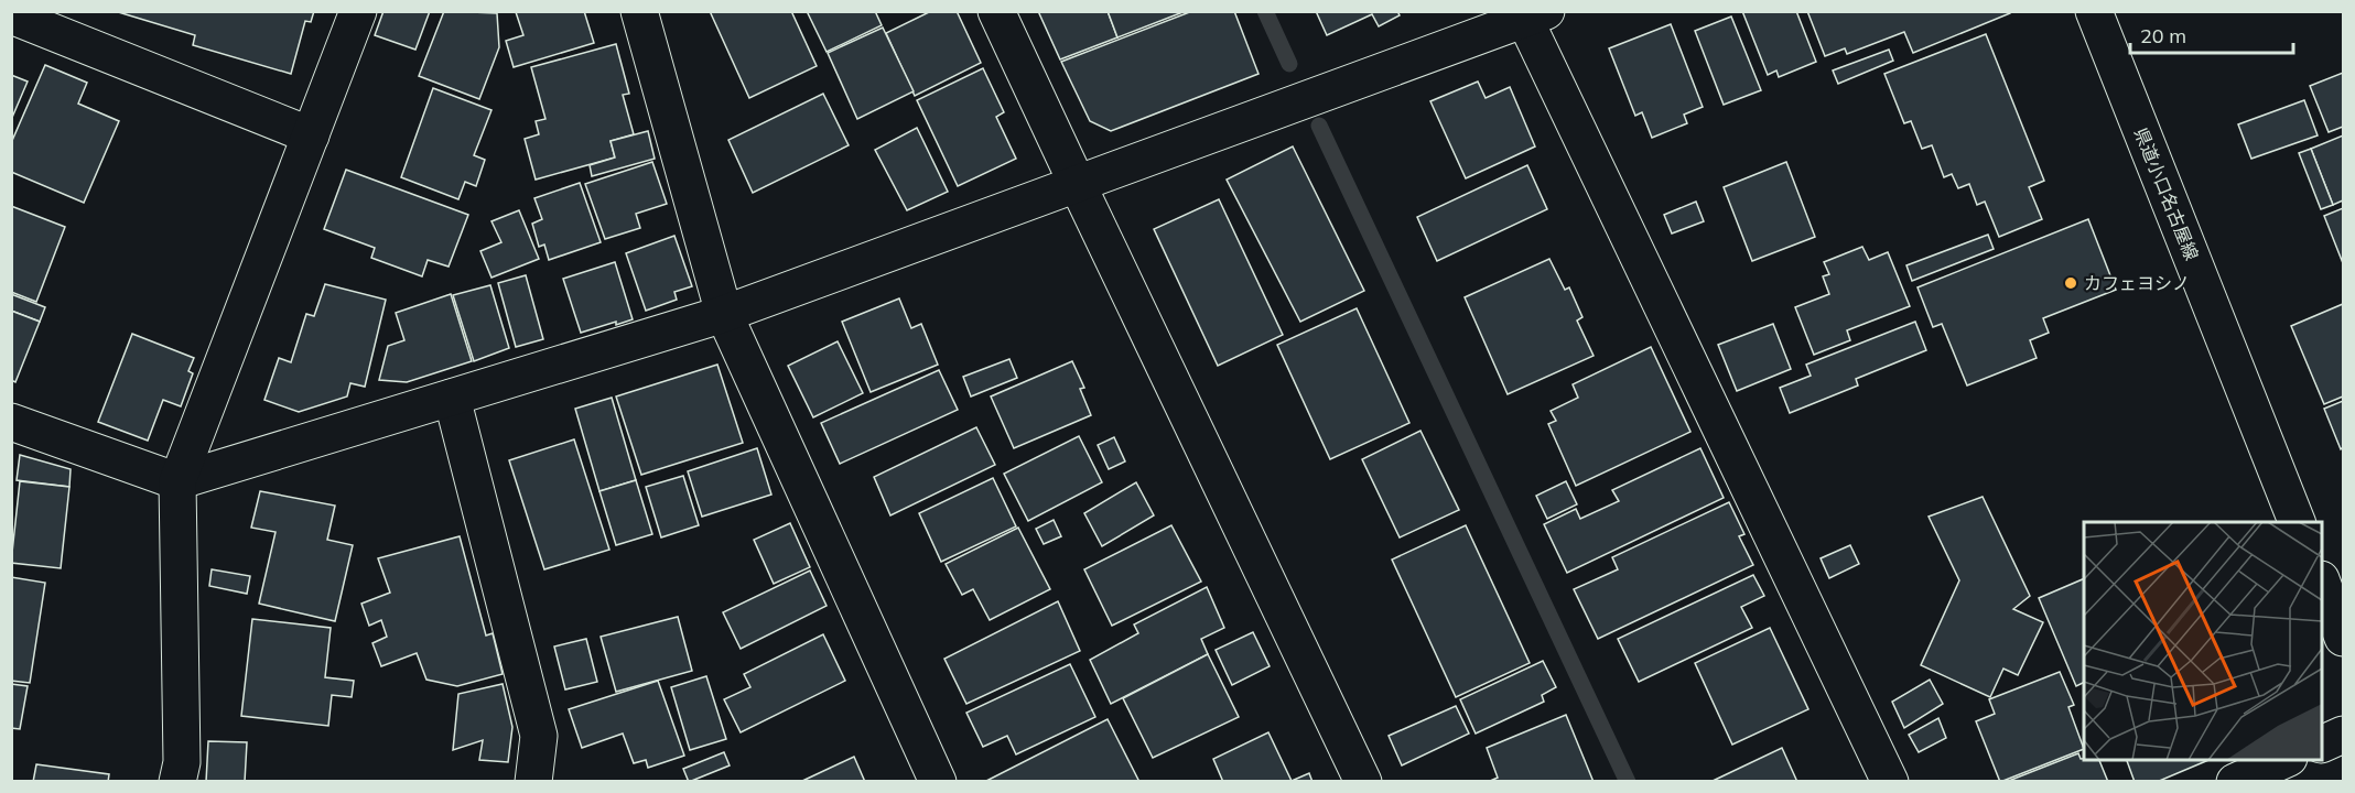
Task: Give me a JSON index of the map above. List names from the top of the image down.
{
  "streets": {
    "street": ["県道小口名古屋線"]
  },
  "places": ["カフェヨシノ"],
  "scale_bar": "20 m"
}
